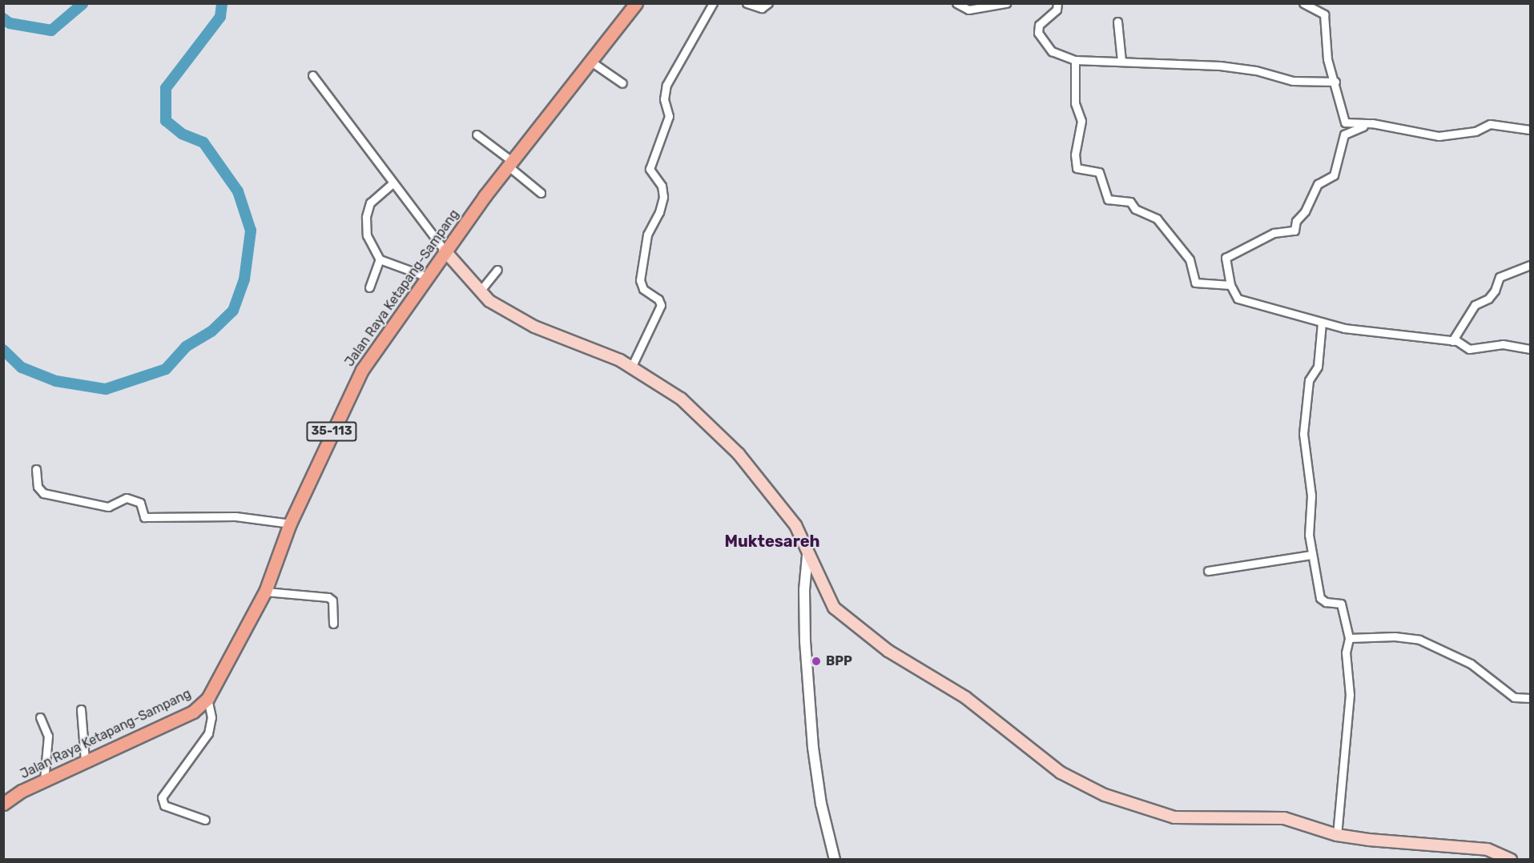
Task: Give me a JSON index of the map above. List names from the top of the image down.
{
  "streets": {
    "main road": ["Jalan Raya Ketapang-Sampang", "35-113"]
  },
  "districts": ["Muktesareh"],
  "places": ["BPP"]
}
